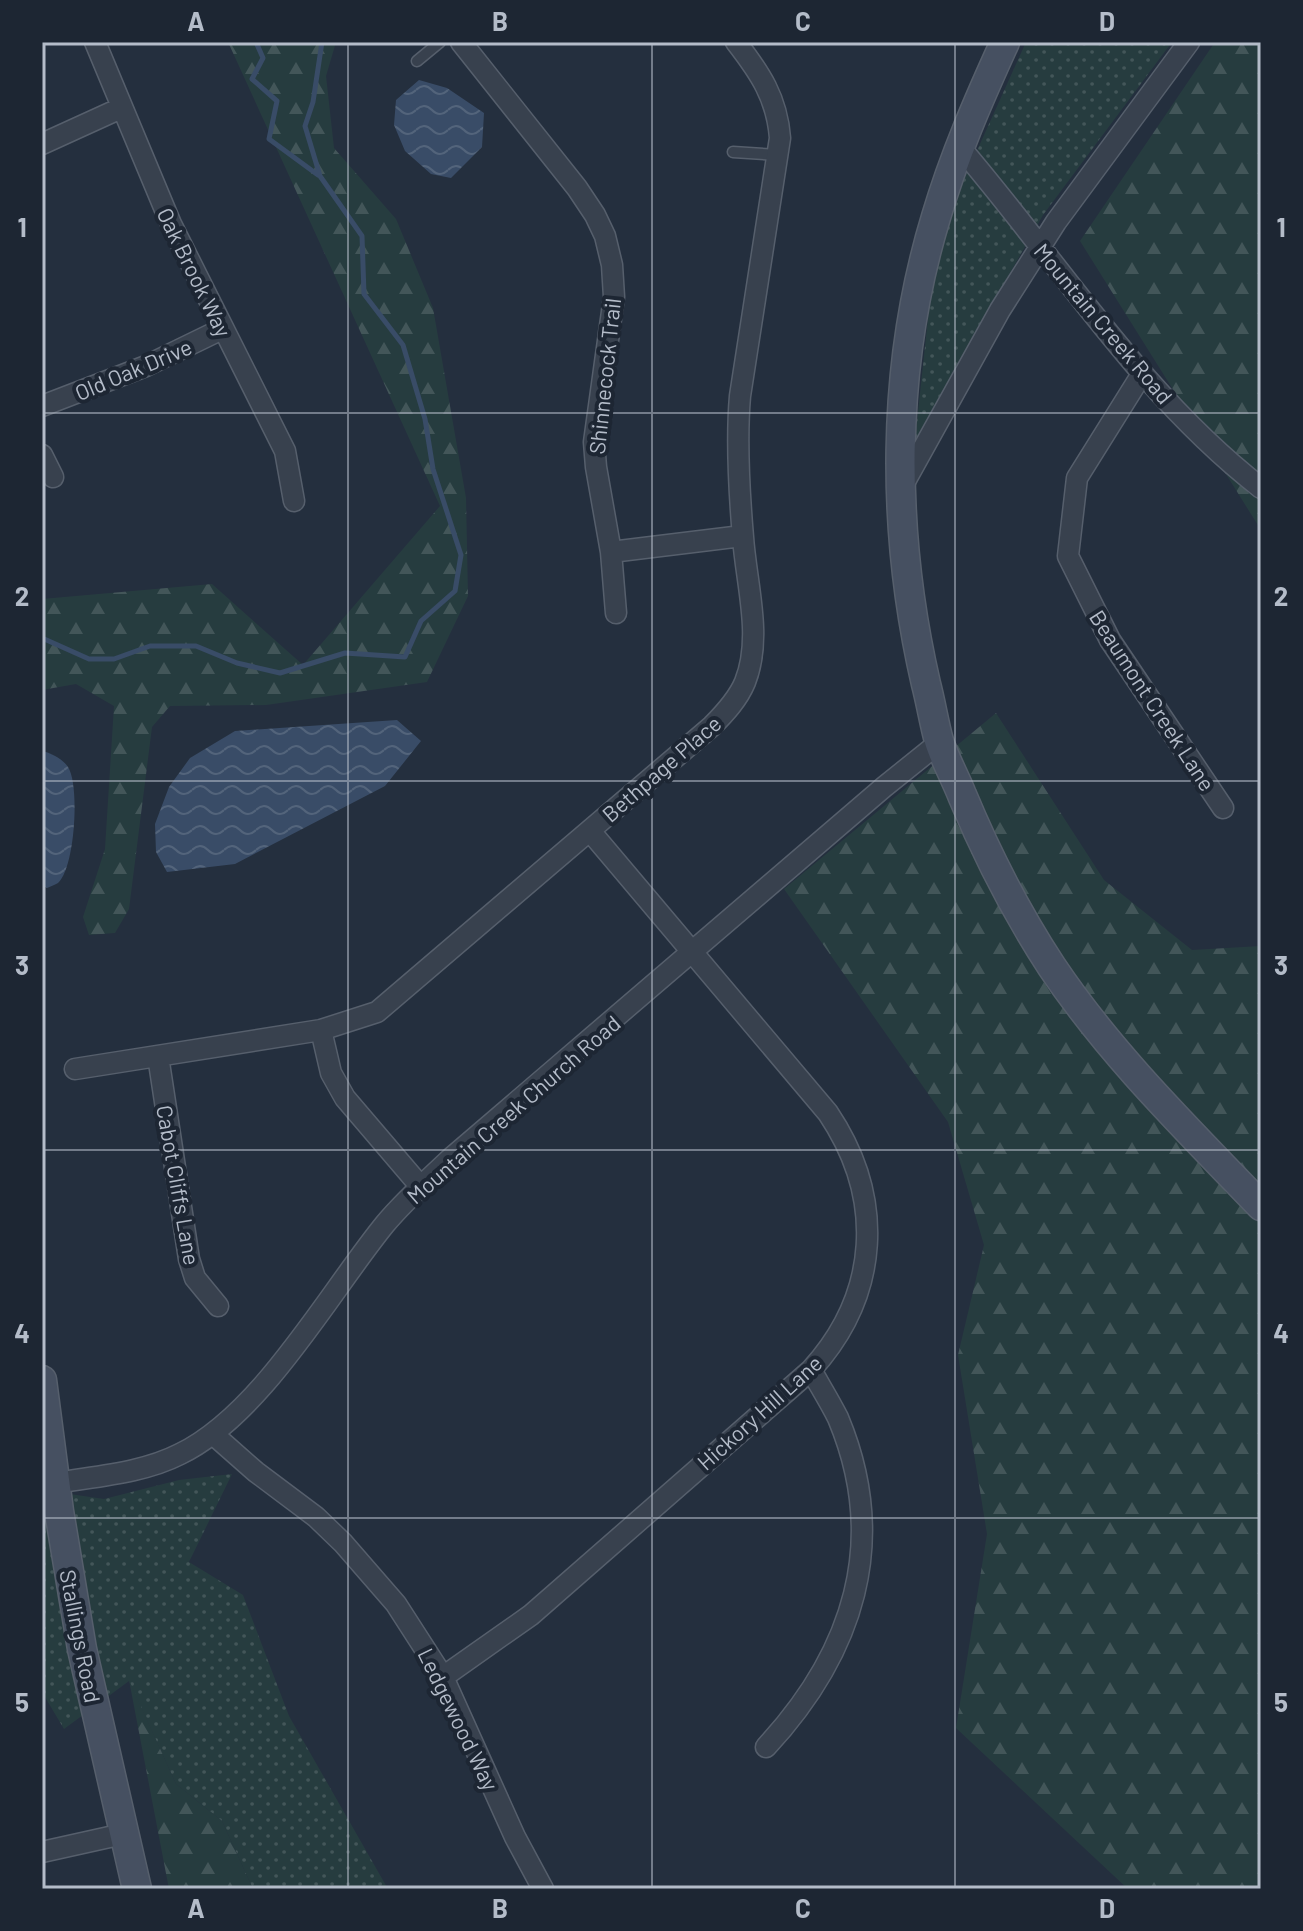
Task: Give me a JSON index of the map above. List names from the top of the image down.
{
  "streets": {
    "main road": ["Stallings Road"],
    "street": [
      "Oak Brook Way",
      "Mountain Creek Road",
      "Old Oak Drive",
      "Shinnecock Trail",
      "Beaumont Creek Lane",
      "Bethpage Place",
      "Mountain Creek Church Road",
      "Cabot Cliffs Lane",
      "Hickory Hill Lane",
      "Ledgewood Way"
    ]
  },
  "crossings": [
    ["Oak Brook Way", "Old Oak Drive"],
    ["Mountain Creek Road", "Beaumont Creek Lane"],
    ["Bethpage Place", "Cabot Cliffs Lane"],
    ["Bethpage Place", "Hickory Hill Lane"],
    ["Mountain Creek Church Road", "Hickory Hill Lane"],
    ["Mountain Creek Church Road", "Stallings Road"],
    ["Mountain Creek Church Road", "Ledgewood Way"],
    ["Hickory Hill Lane", "Ledgewood Way"]
  ],
  "grid": {
    "columns": [
      "A",
      "B",
      "C",
      "D"
    ],
    "rows": [
      "1",
      "2",
      "3",
      "4",
      "5"
    ]
  }
}
